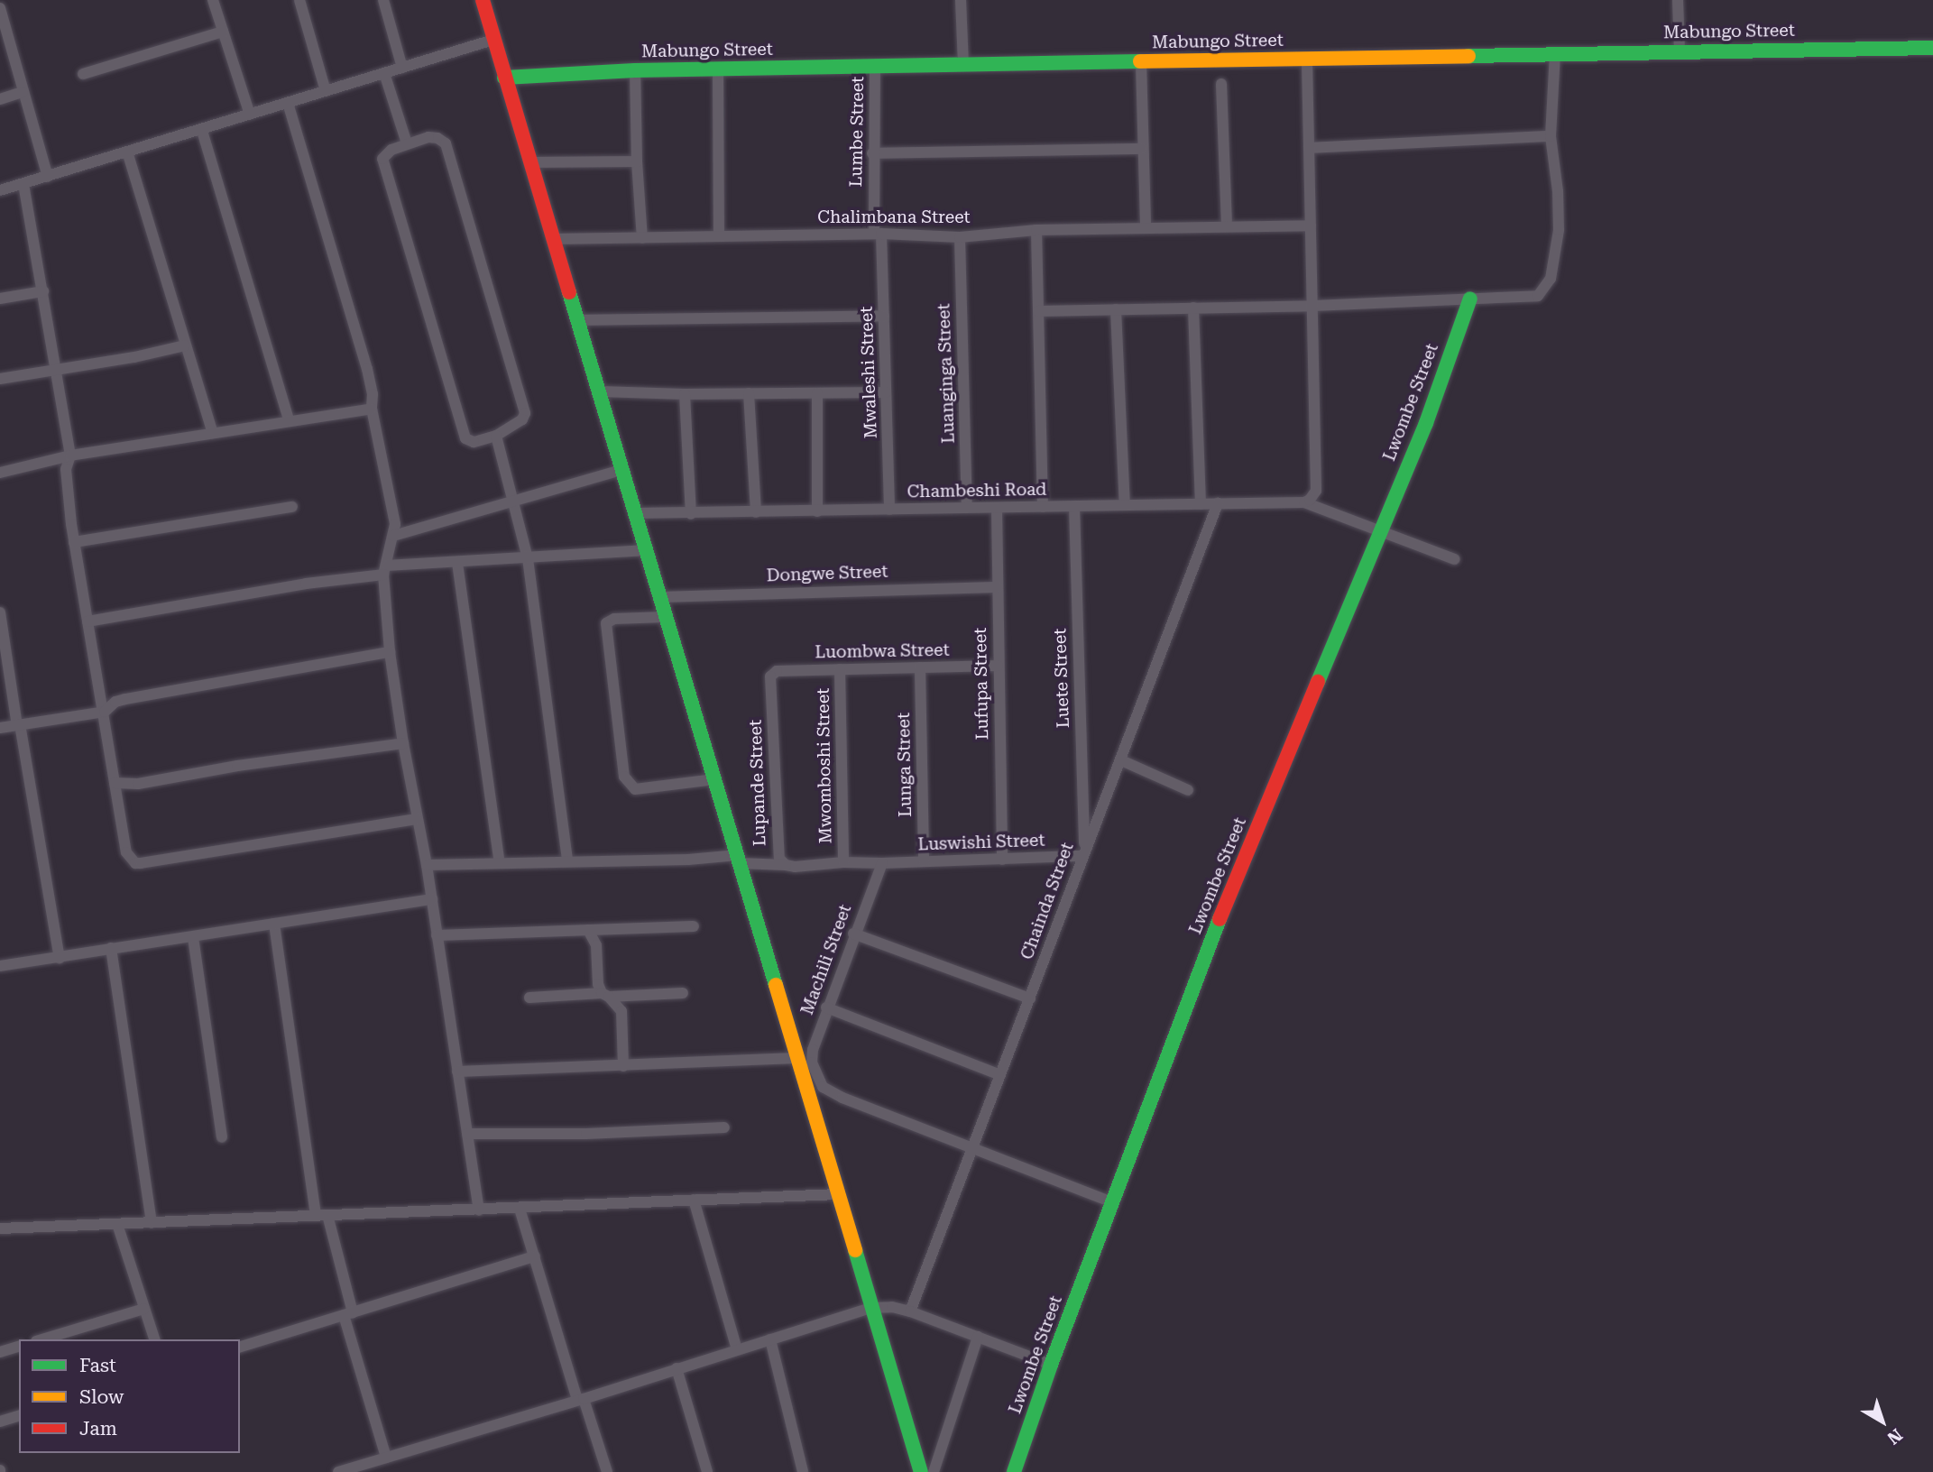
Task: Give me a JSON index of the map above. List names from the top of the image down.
{
  "streets": {
    "street": [
      "Mabungo Street",
      "Lumbe Street",
      "Chalimbana Street",
      "Mwaleshi Street",
      "Luanginga Street",
      "Lwombe Street",
      "Chambeshi Road",
      "Dongwe Street",
      "Luombwa Street",
      "Luete Street",
      "Lufupa Street",
      "Lunga Street",
      "Mwomboshi Street",
      "Lupande Street",
      "Luswishi Street",
      "Chainda Street",
      "Machili Street"
    ]
  },
  "crossings": [
    ["Mabungo Street", "Lumbe Street"],
    ["Lumbe Street", "Chalimbana Street"],
    ["Lumbe Street", "Mwaleshi Street"],
    ["Chalimbana Street", "Mwaleshi Street"],
    ["Chalimbana Street", "Luanginga Street"],
    ["Mwaleshi Street", "Chambeshi Road"],
    ["Luanginga Street", "Chambeshi Road"],
    ["Chambeshi Road", "Luete Street"],
    ["Chambeshi Road", "Lufupa Street"],
    ["Chambeshi Road", "Chainda Street"],
    ["Dongwe Street", "Lufupa Street"],
    ["Luombwa Street", "Lufupa Street"],
    ["Luombwa Street", "Lunga Street"],
    ["Luombwa Street", "Mwomboshi Street"],
    ["Luombwa Street", "Lupande Street"],
    ["Luete Street", "Luswishi Street"],
    ["Luete Street", "Chainda Street"],
    ["Lufupa Street", "Luswishi Street"],
    ["Lunga Street", "Luswishi Street"],
    ["Mwomboshi Street", "Lupande Street"],
    ["Lupande Street", "Luswishi Street"],
    ["Lupande Street", "Machili Street"],
    ["Luswishi Street", "Chainda Street"],
    ["Luswishi Street", "Machili Street"]
  ],
  "legend": ["Fast", "Slow", "Jam"],
  "north": "bottom right"
}
